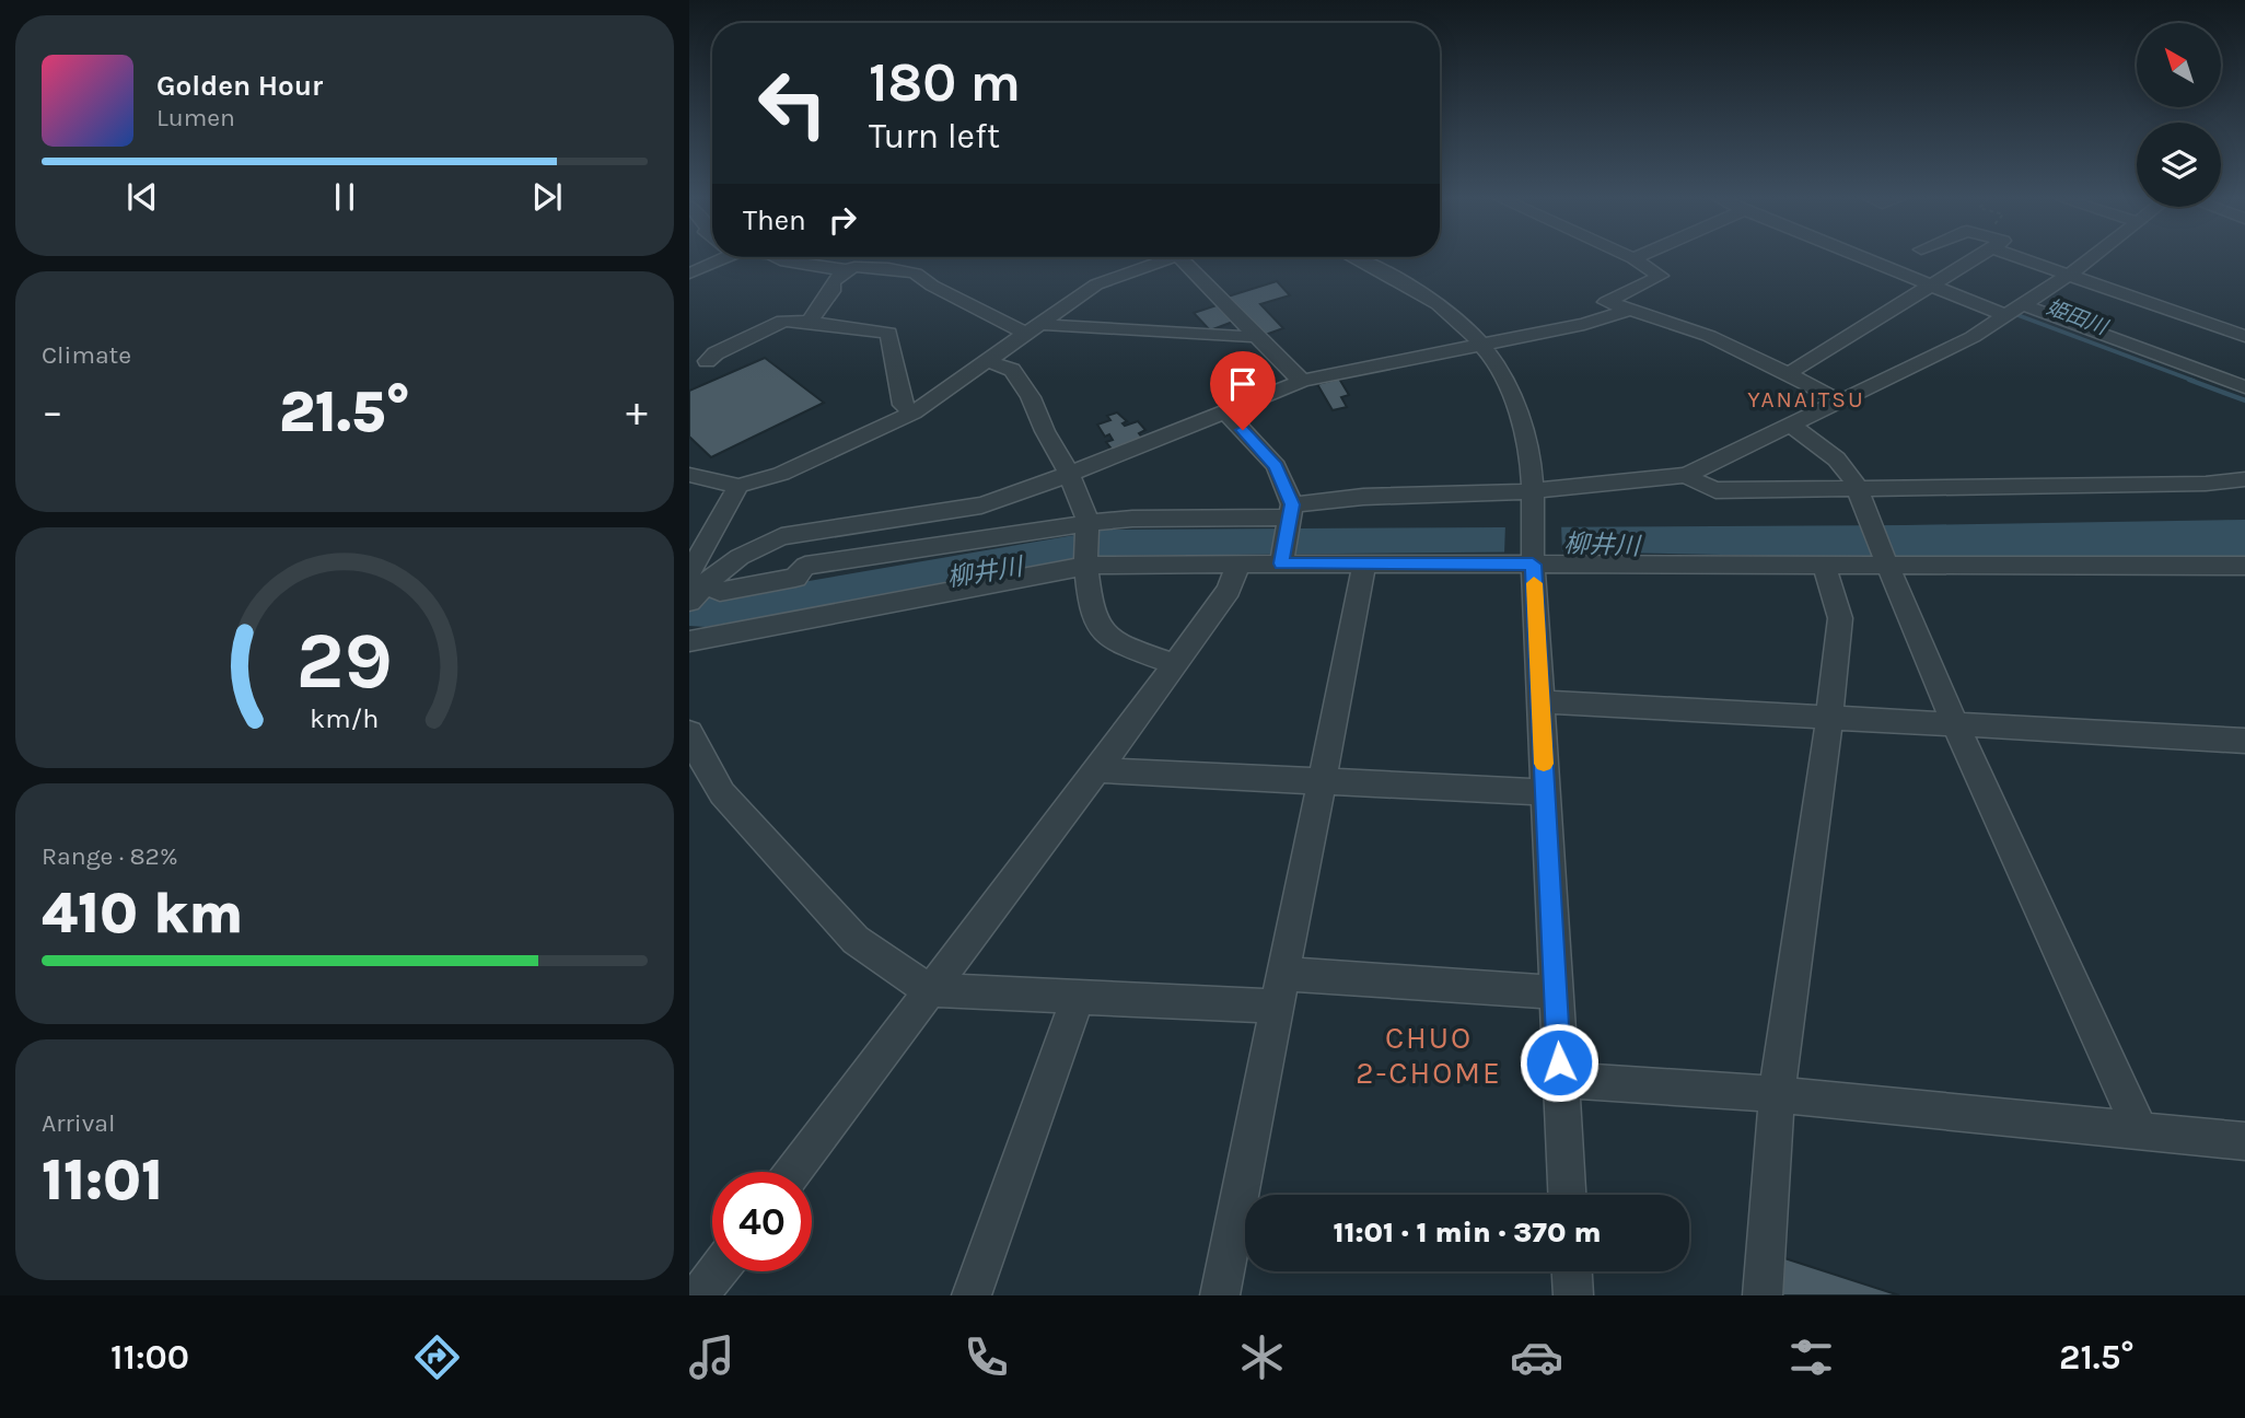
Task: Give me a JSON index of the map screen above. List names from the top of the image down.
{
  "districts": ["YANAITSU", "CHUO 2-CHOME"],
  "water": ["姫田川", "柳井川"],
  "north": "top left",
  "page": {
    "turn": ["180 m", "Turn left"],
    "song": ["Golden Hour", "Lumen"],
    "then": "Then",
    "tile": [
      "Climate",
      ["Range · 82%", "410 km"],
      ["Arrival", "11:01"]
    ],
    "heat": ["−", "21.5°", "+"],
    "limit": "40",
    "trip": "11:01 · 1 min · 370 m",
    "tabs": ["11:00", "21.5°"],
    "gauge": ["29", "km/h"]
  }
}
